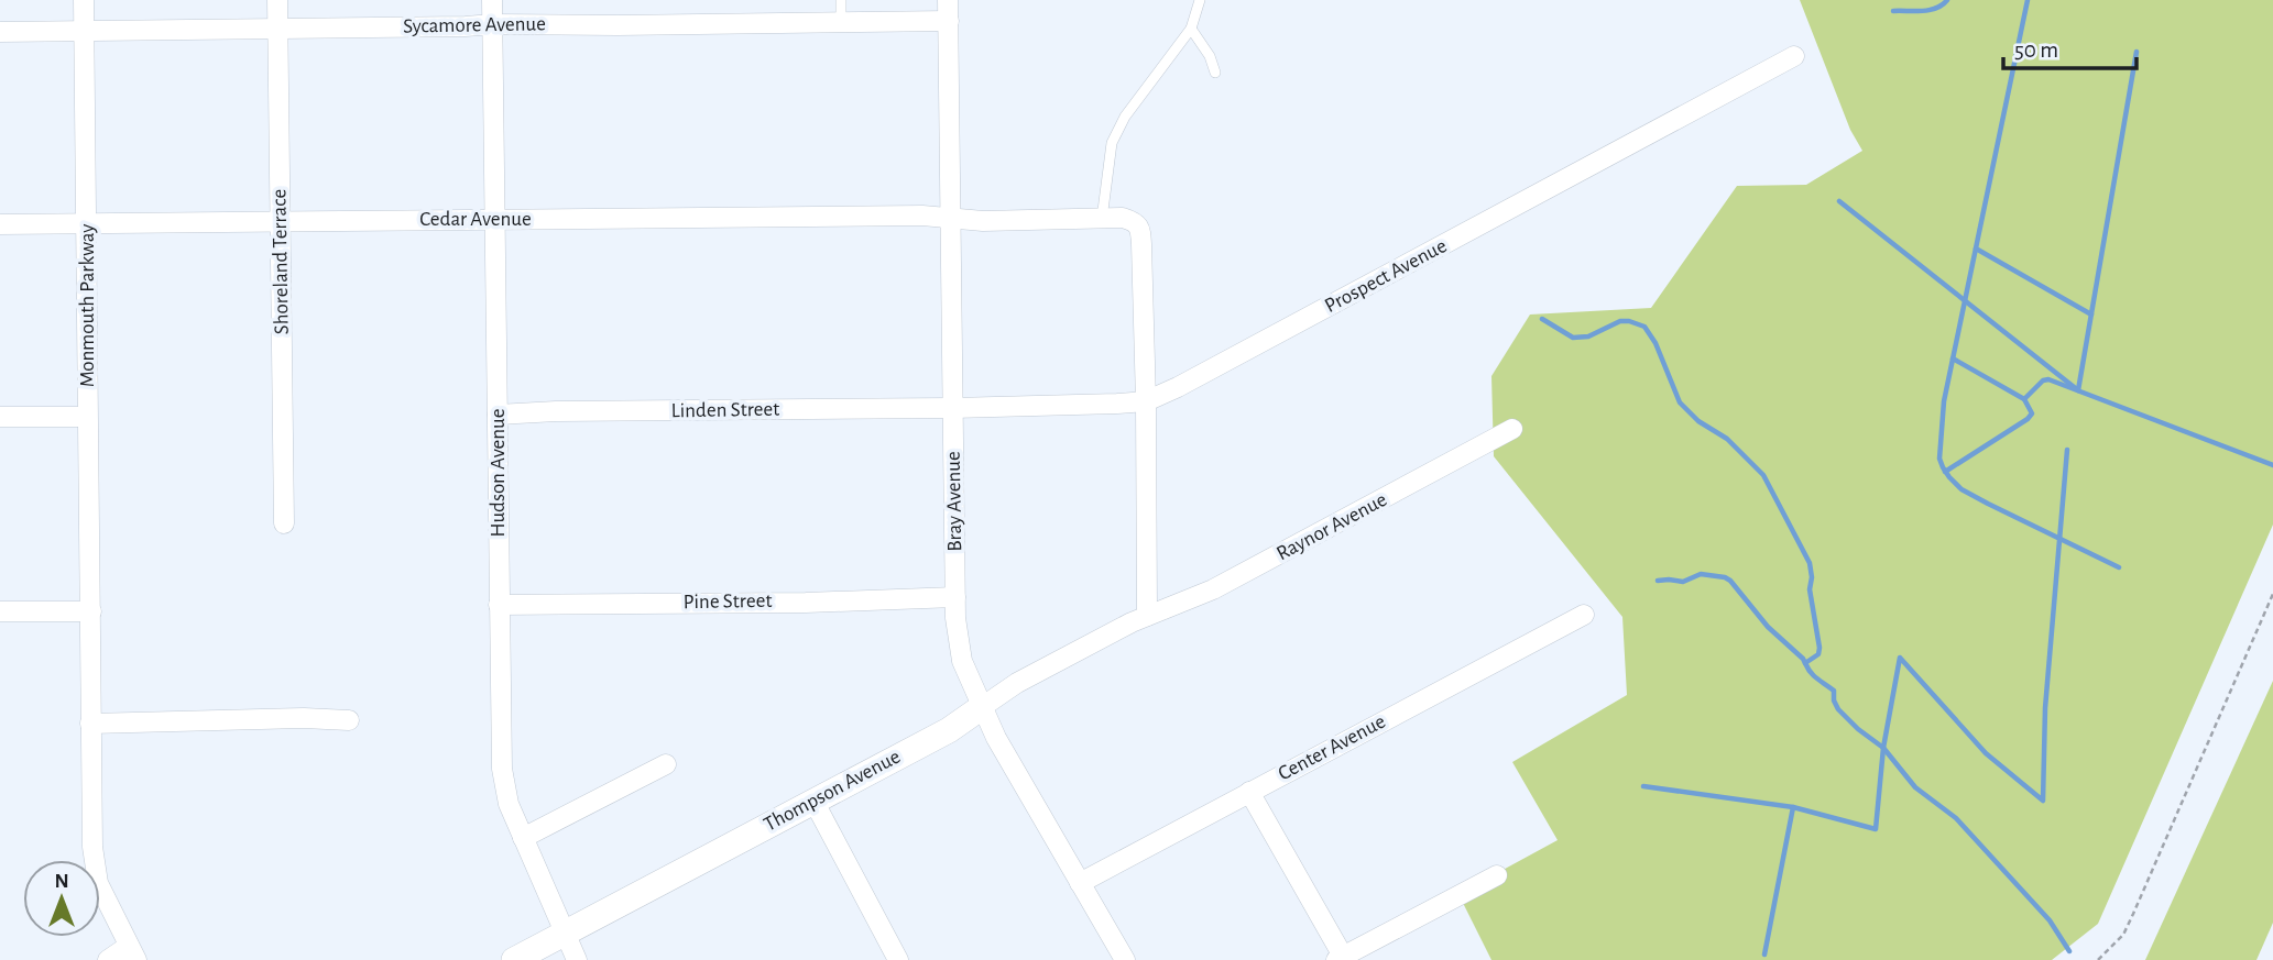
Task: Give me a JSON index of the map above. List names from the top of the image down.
{
  "streets": {
    "street": [
      "Sycamore Avenue",
      "Cedar Avenue",
      "Shoreland Terrace",
      "Prospect Avenue",
      "Monmouth Parkway",
      "Linden Street",
      "Hudson Avenue",
      "Bray Avenue",
      "Raynor Avenue",
      "Pine Street",
      "Center Avenue",
      "Thompson Avenue"
    ]
  },
  "crossings": [
    ["Sycamore Avenue", "Shoreland Terrace"],
    ["Sycamore Avenue", "Monmouth Parkway"],
    ["Sycamore Avenue", "Hudson Avenue"],
    ["Sycamore Avenue", "Bray Avenue"],
    ["Cedar Avenue", "Shoreland Terrace"],
    ["Cedar Avenue", "Prospect Avenue"],
    ["Cedar Avenue", "Monmouth Parkway"],
    ["Cedar Avenue", "Hudson Avenue"],
    ["Cedar Avenue", "Bray Avenue"],
    ["Prospect Avenue", "Linden Street"],
    ["Prospect Avenue", "Bray Avenue"],
    ["Linden Street", "Hudson Avenue"],
    ["Linden Street", "Bray Avenue"],
    ["Hudson Avenue", "Pine Street"],
    ["Hudson Avenue", "Thompson Avenue"],
    ["Bray Avenue", "Pine Street"],
    ["Bray Avenue", "Center Avenue"],
    ["Bray Avenue", "Thompson Avenue"],
    ["Raynor Avenue", "Thompson Avenue"]
  ],
  "scale_bar": "50 m",
  "north": "top"
}
